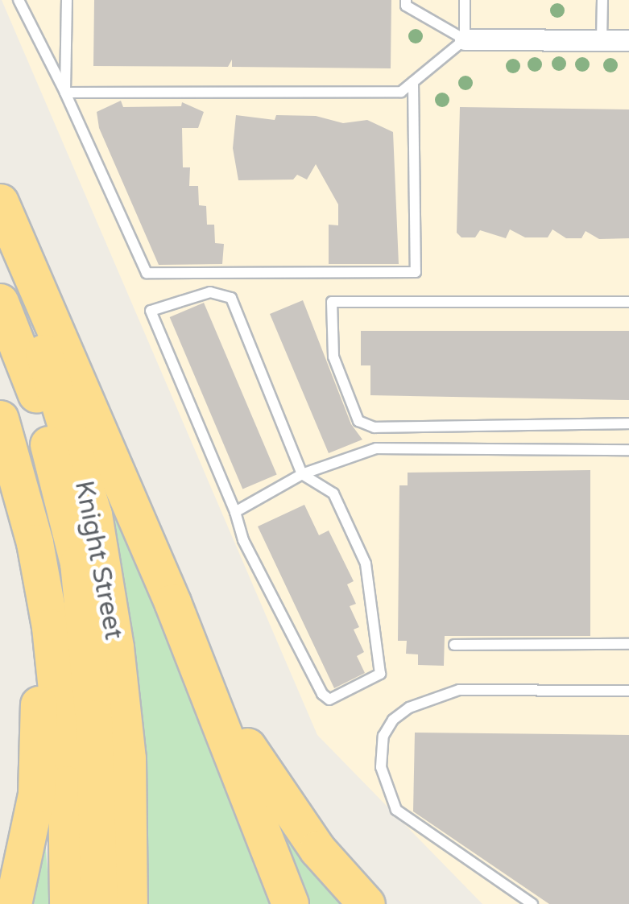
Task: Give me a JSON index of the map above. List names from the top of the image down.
{
  "streets": {
    "highway": ["Knight Street"]
  }
}
